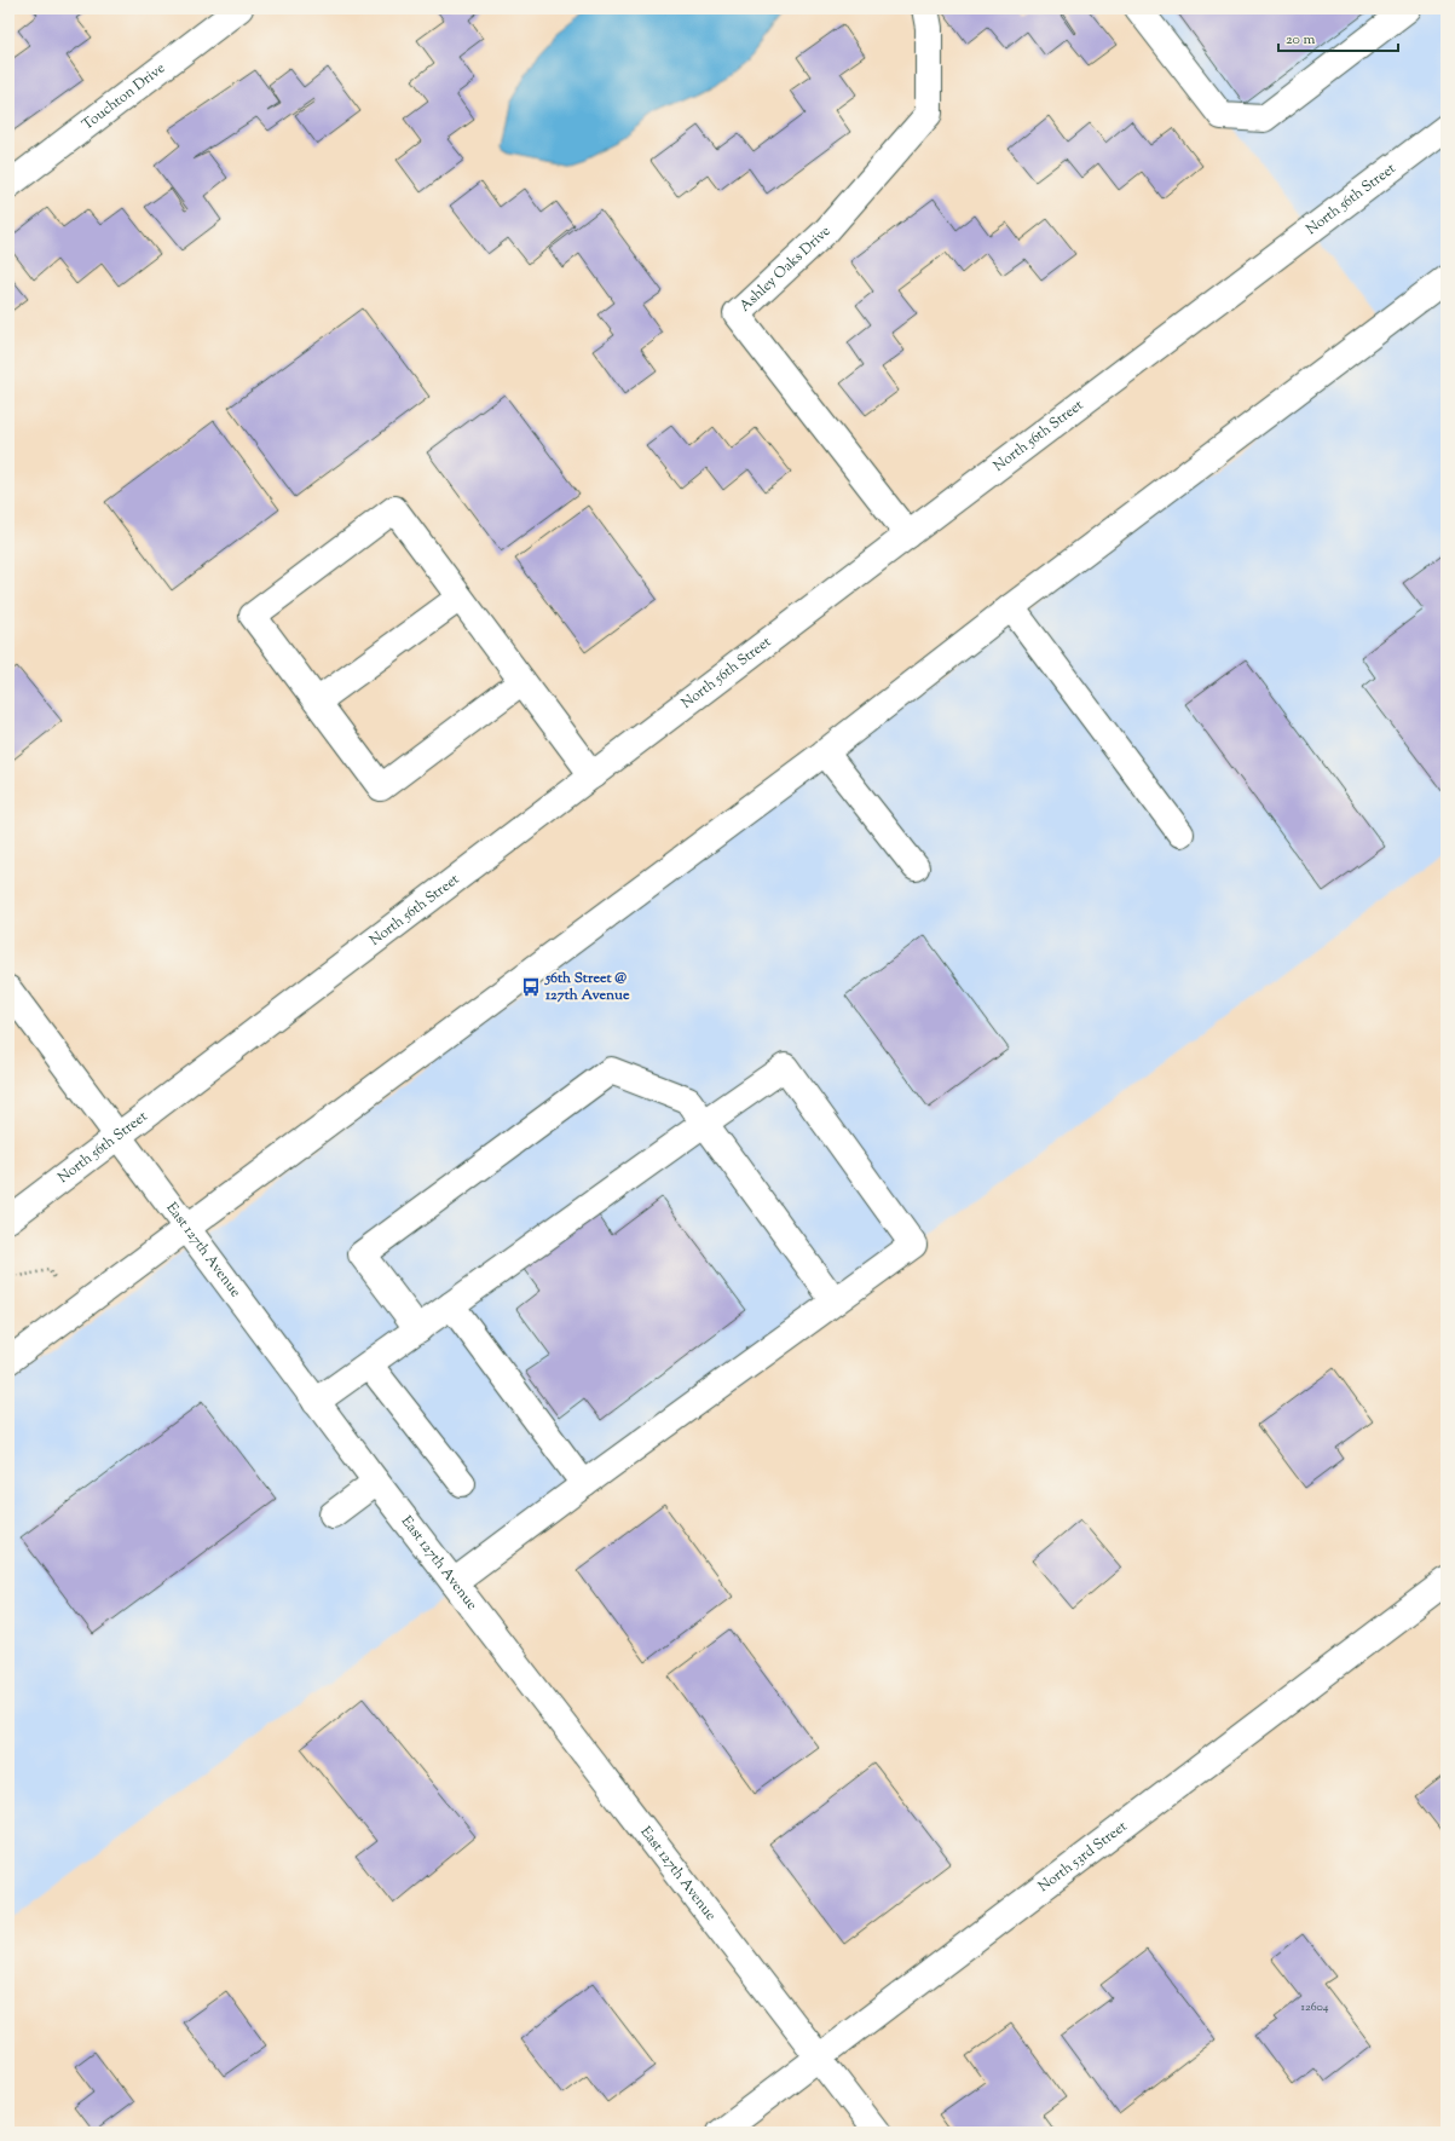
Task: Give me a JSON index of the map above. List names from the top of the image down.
{
  "streets": {
    "main road": [
      "Touchton Drive",
      "North 56th Street",
      "Ashley Oaks Drive",
      "East 127th Avenue",
      "North 53rd Street"
    ]
  },
  "crossings": [
    ["North 56th Street", "Ashley Oaks Drive"],
    ["North 56th Street", "East 127th Avenue"],
    ["East 127th Avenue", "North 53rd Street"]
  ],
  "places": {
    "bus stop": ["56th Street @ 127th Avenue"]
  },
  "house_numbers": ["12604"],
  "scale_bar": "20 m"
}
